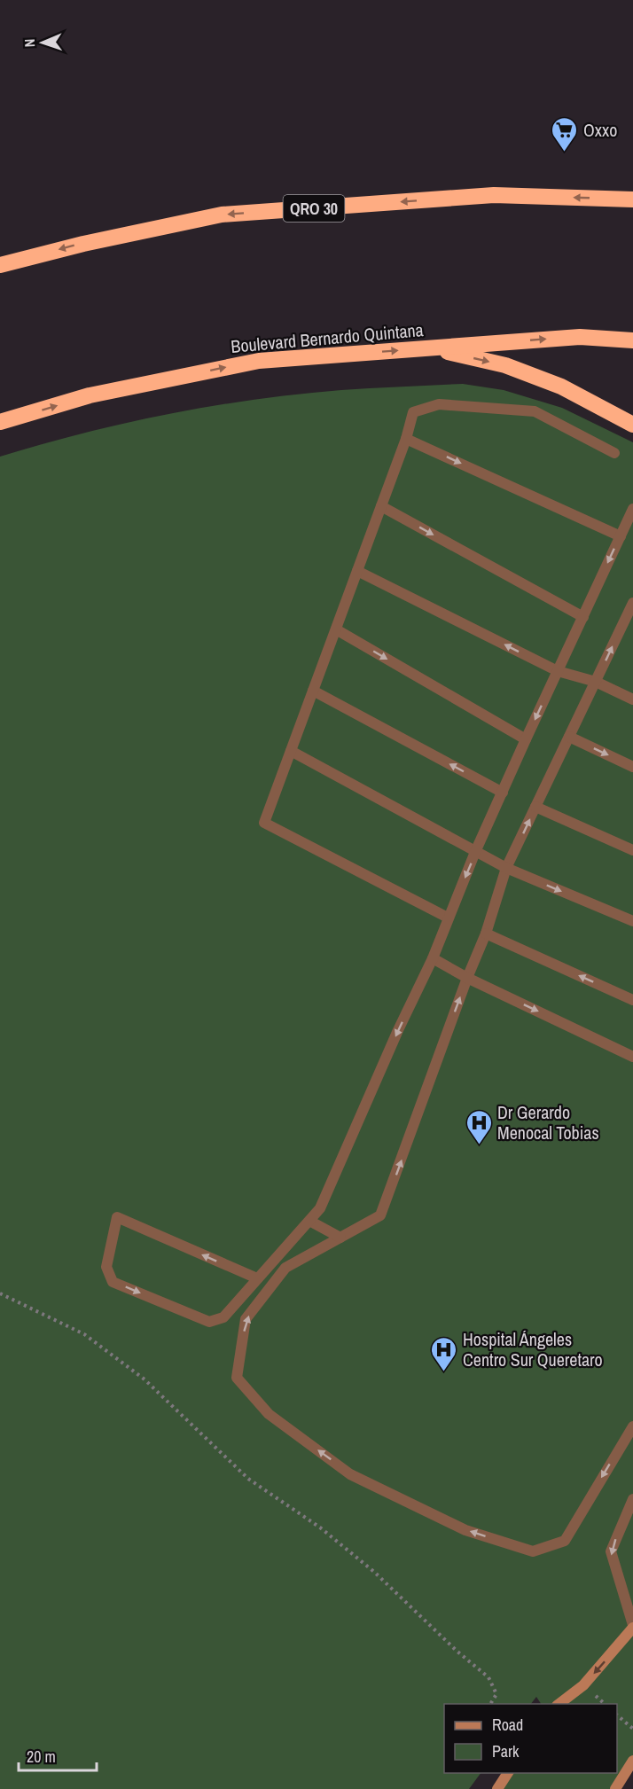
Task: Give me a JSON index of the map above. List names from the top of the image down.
{
  "streets": {
    "highway": ["QRO 30", "Boulevard Bernardo Quintana"]
  },
  "one_way": ["Boulevard Bernardo Quintana"],
  "places": {
    "supermarket": ["Oxxo"],
    "hospital": ["Dr Gerardo Menocal Tobias", "Hospital Ángeles Centro Sur Queretaro"]
  },
  "legend": ["Road", "Park"],
  "scale_bar": "20 m",
  "north": "left"
}
